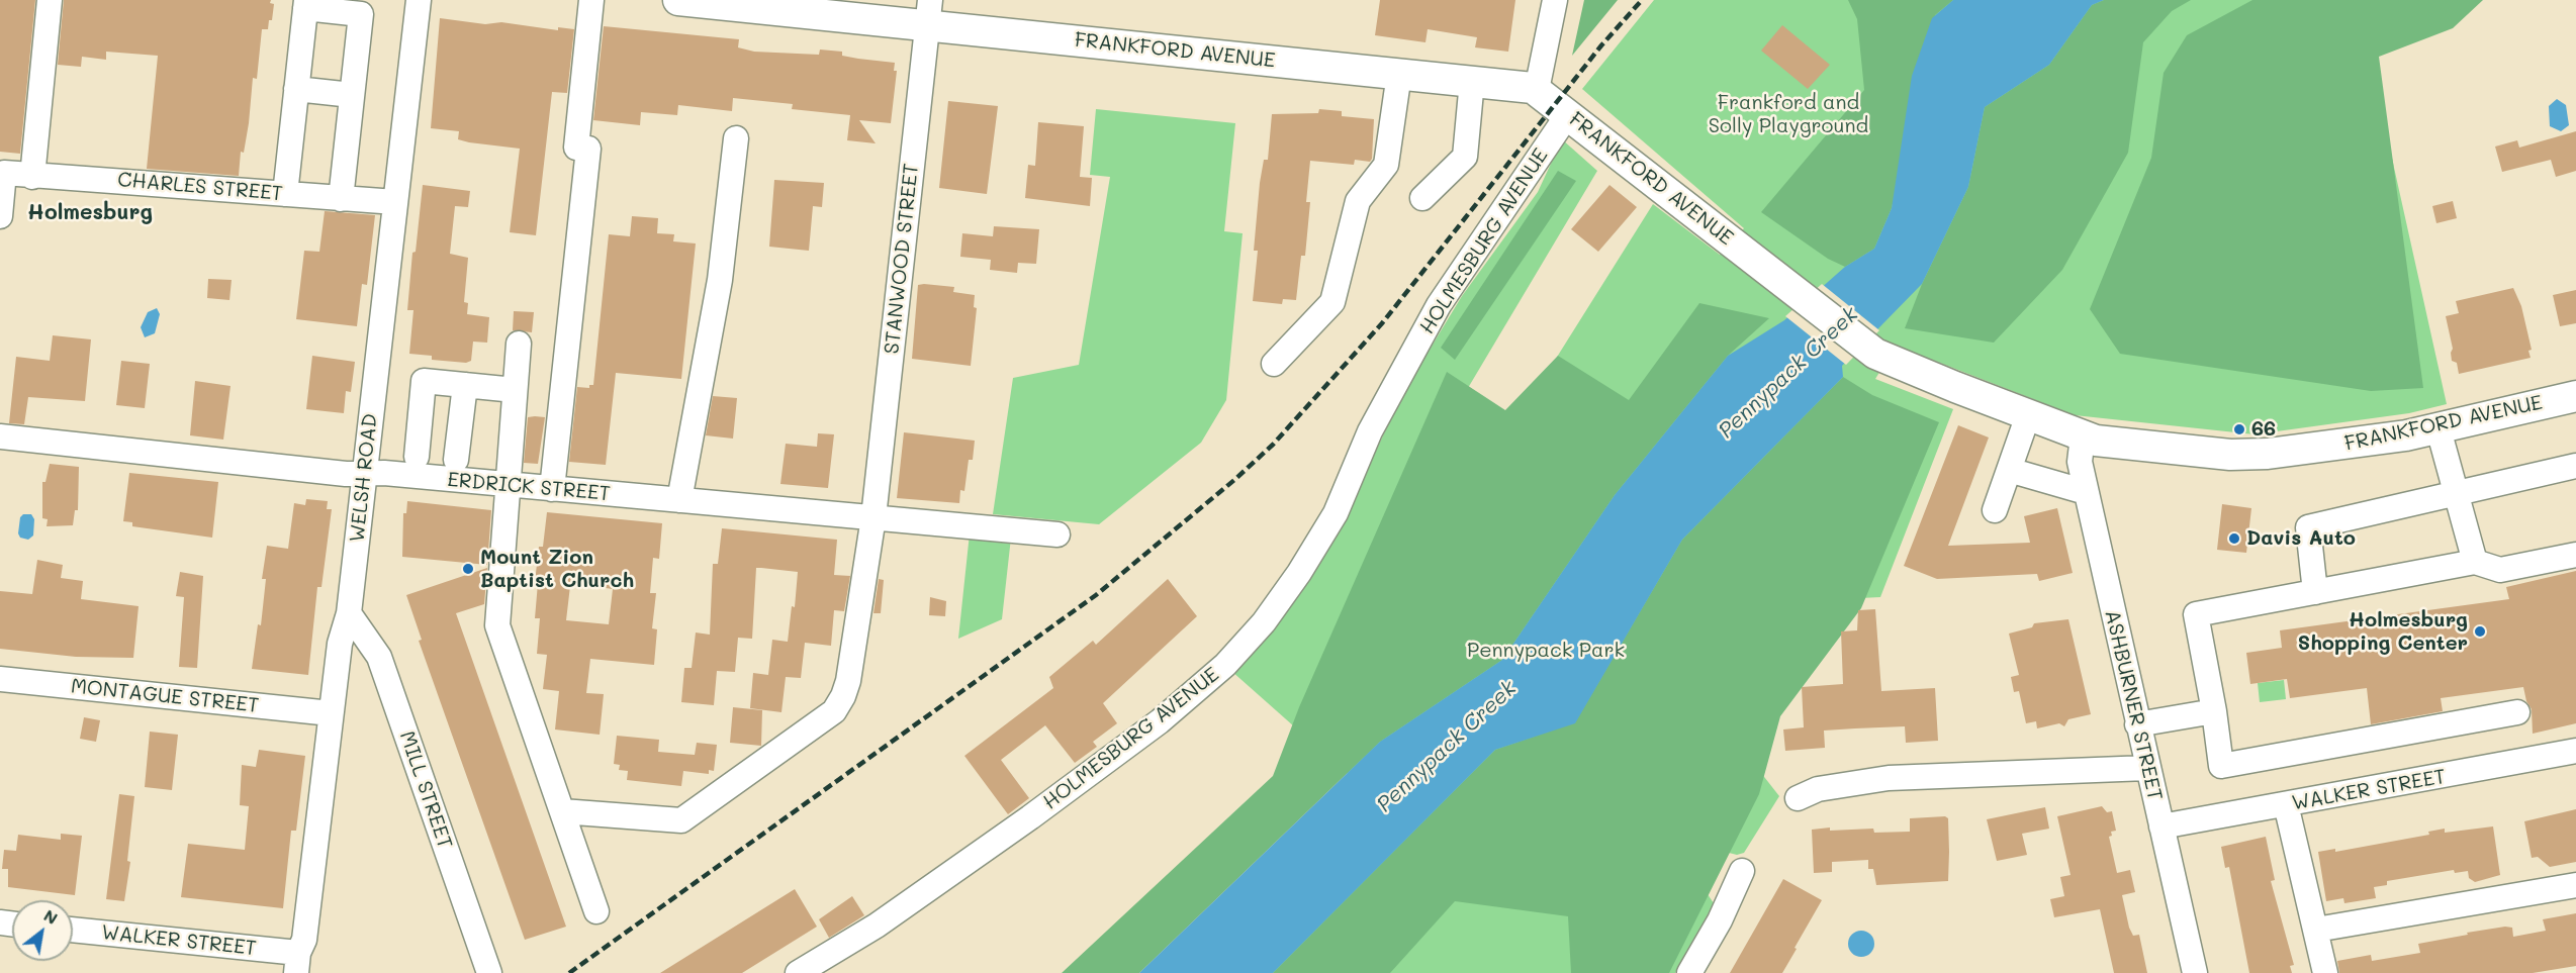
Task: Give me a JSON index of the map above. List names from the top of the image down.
{
  "streets": {
    "main road": ["FRANKFORD AVENUE"],
    "street": [
      "CHARLES STREET",
      "HOLMESBURG AVENUE",
      "STANWOOD STREET",
      "WELSH ROAD",
      "ERDRICK STREET",
      "MONTAGUE STREET",
      "ASHBURNER STREET",
      "MILL STREET",
      "WALKER STREET"
    ]
  },
  "crossings": [
    ["FRANKFORD AVENUE", "HOLMESBURG AVENUE"],
    ["FRANKFORD AVENUE", "STANWOOD STREET"],
    ["FRANKFORD AVENUE", "ASHBURNER STREET"],
    ["CHARLES STREET", "WELSH ROAD"],
    ["STANWOOD STREET", "ERDRICK STREET"],
    ["WELSH ROAD", "ERDRICK STREET"],
    ["WELSH ROAD", "MONTAGUE STREET"],
    ["WELSH ROAD", "MILL STREET"],
    ["WELSH ROAD", "WALKER STREET"],
    ["ASHBURNER STREET", "WALKER STREET"]
  ],
  "districts": ["Holmesburg"],
  "water": ["Pennypack Creek"],
  "parks": ["Frankford and Solly Playground", "Pennypack Park"],
  "places": [
    "66",
    "Davis Auto",
    "Mount Zion Baptist Church",
    "Holmesburg Shopping Center"
  ],
  "north": "top right"
}
